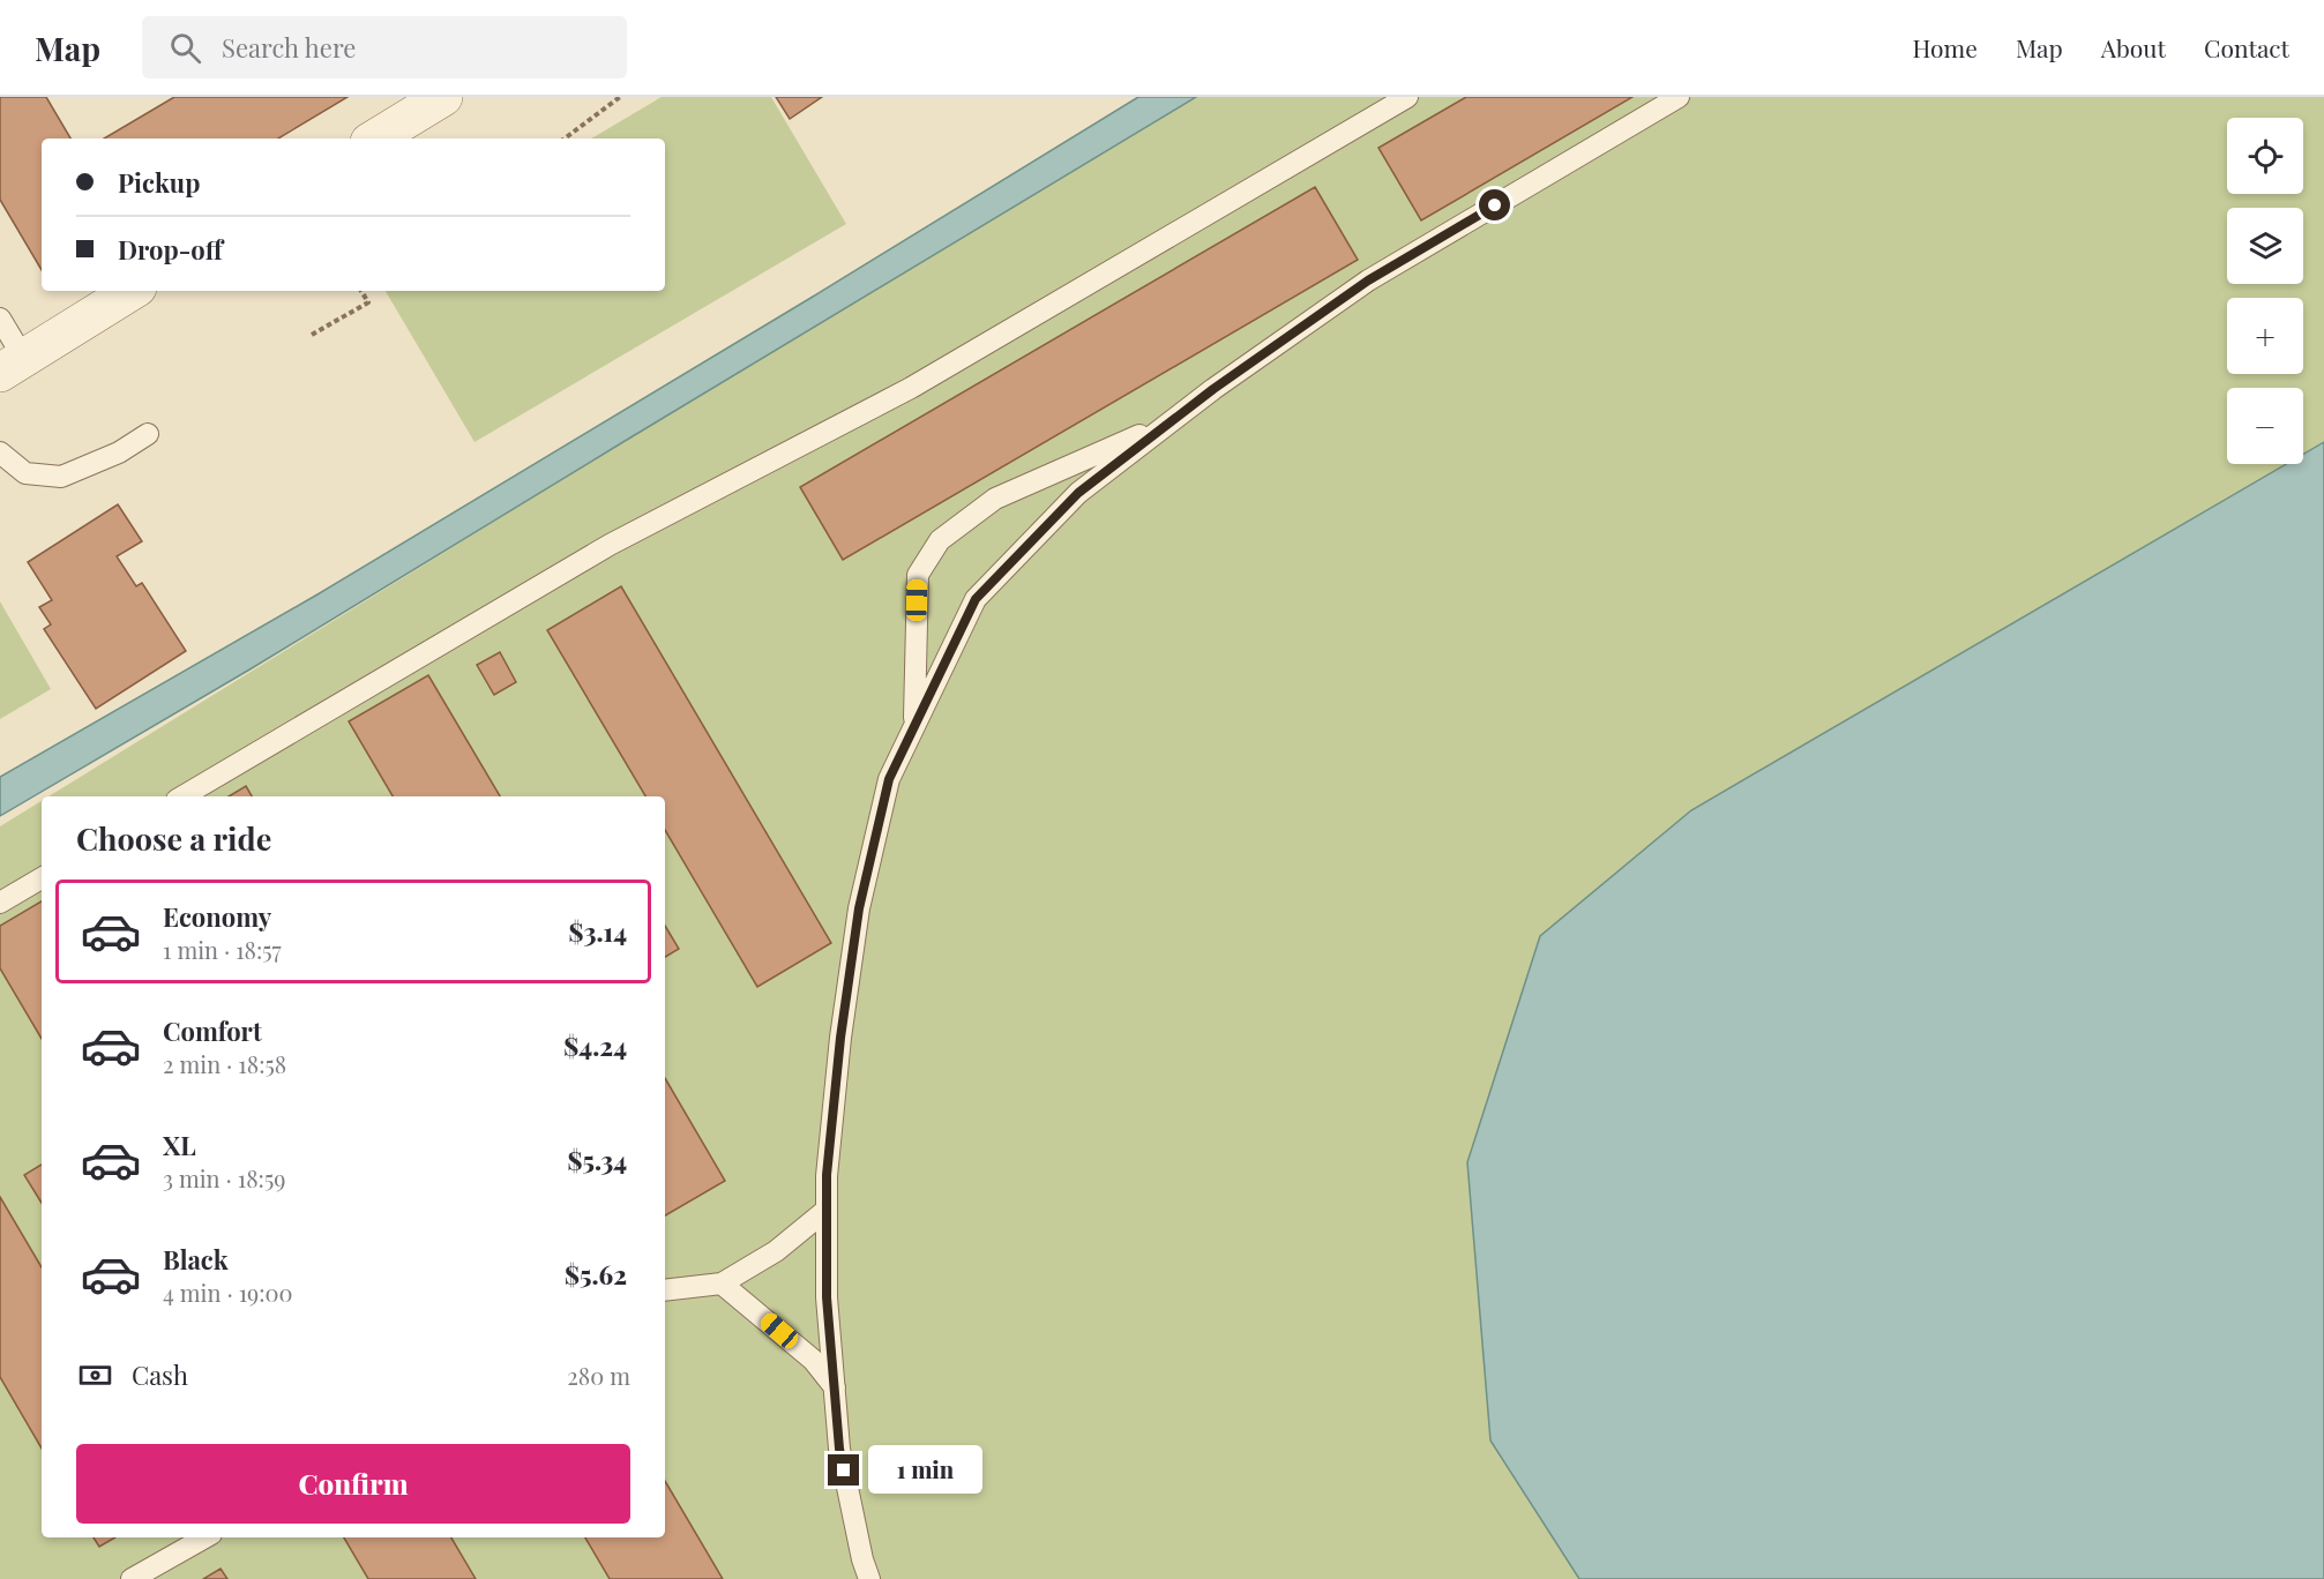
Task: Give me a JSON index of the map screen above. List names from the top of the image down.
{
  "page": {
    "header": "Map",
    "search": "Search here",
    "nav": [
      "Home",
      "Map",
      "About",
      "Contact"
    ],
    "map_buttons": ["+", "−"],
    "banner": ["Pickup", "Drop-off"],
    "heading": "Choose a ride",
    "list": [
      {
        "name": "Economy",
        "note": "1 min · 18:57",
        "value": "$3.14"
      },
      {
        "name": "Comfort",
        "note": "2 min · 18:58",
        "value": "$4.24"
      },
      {
        "name": "XL",
        "note": "3 min · 18:59",
        "value": "$5.34"
      },
      {
        "name": "Black",
        "note": "4 min · 19:00",
        "value": "$5.62"
      }
    ],
    "pay": ["Cash", "280 m"],
    "buttons": "Confirm",
    "bubble": "1 min"
  }
}
